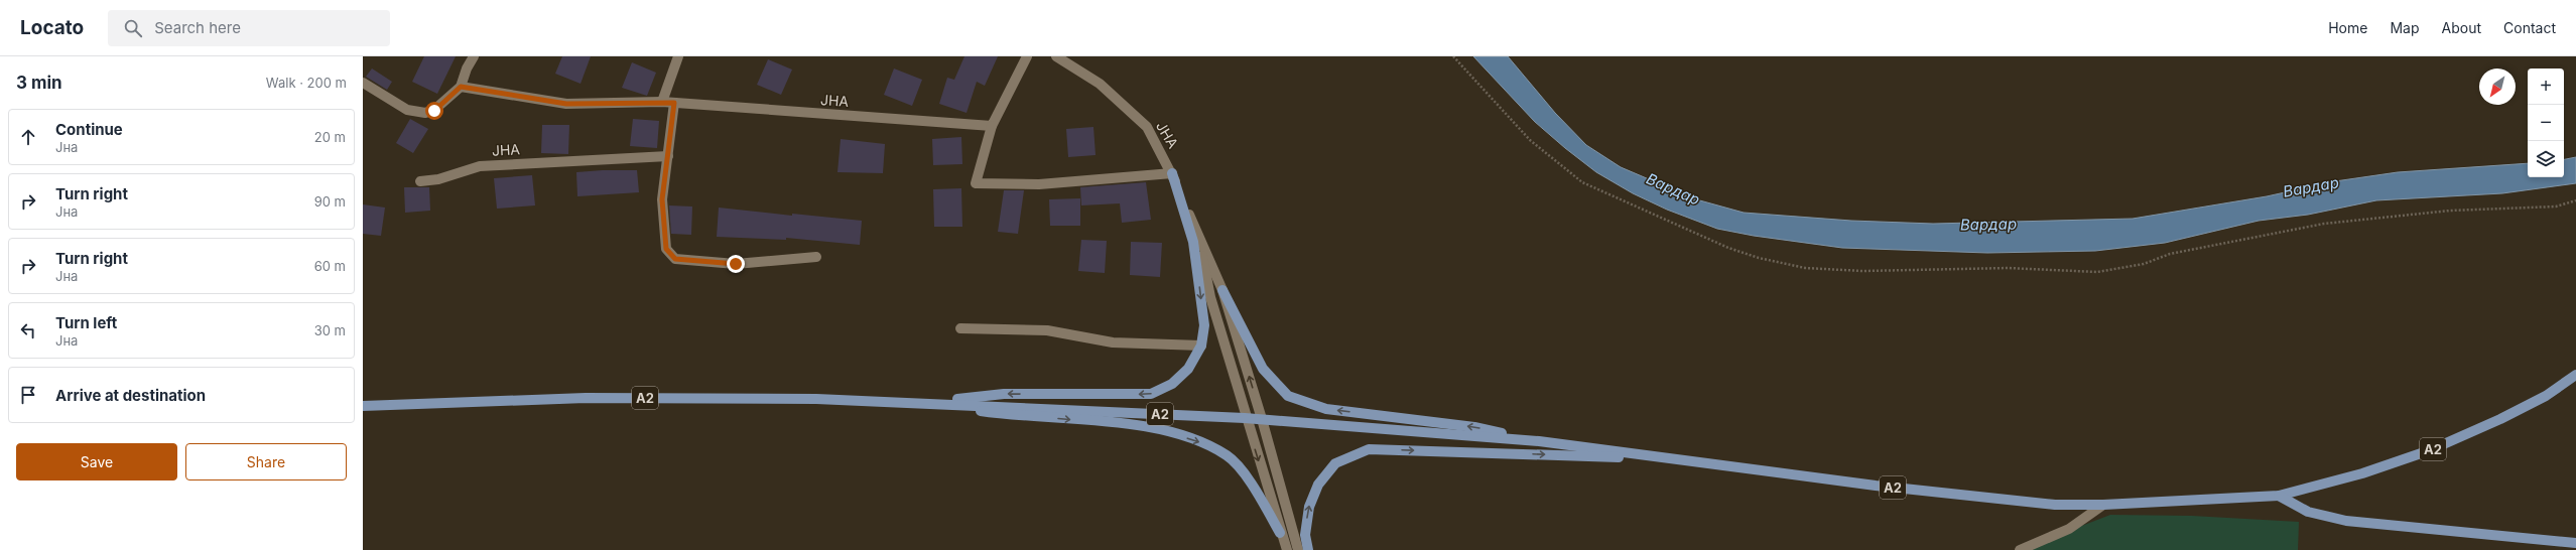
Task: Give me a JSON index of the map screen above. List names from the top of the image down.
{
  "streets": {
    "main road": ["A2"],
    "street": ["ЈНА"]
  },
  "water": ["Вардар"],
  "north": "bottom left",
  "page": {
    "header": "Locato",
    "search": "Search here",
    "nav": [
      "Home",
      "Map",
      "About",
      "Contact"
    ],
    "heading": ["3 min", "Walk · 200 m"],
    "map_buttons": ["+", "−"],
    "list": [
      ["Continue", "Јна", "20 m"],
      ["Turn right", "Јна", "90 m"],
      ["Turn right", "Јна", "60 m"],
      ["Turn left", "Јна", "30 m"],
      "Arrive at destination"
    ],
    "buttons": ["Save", "Share"]
  }
}
